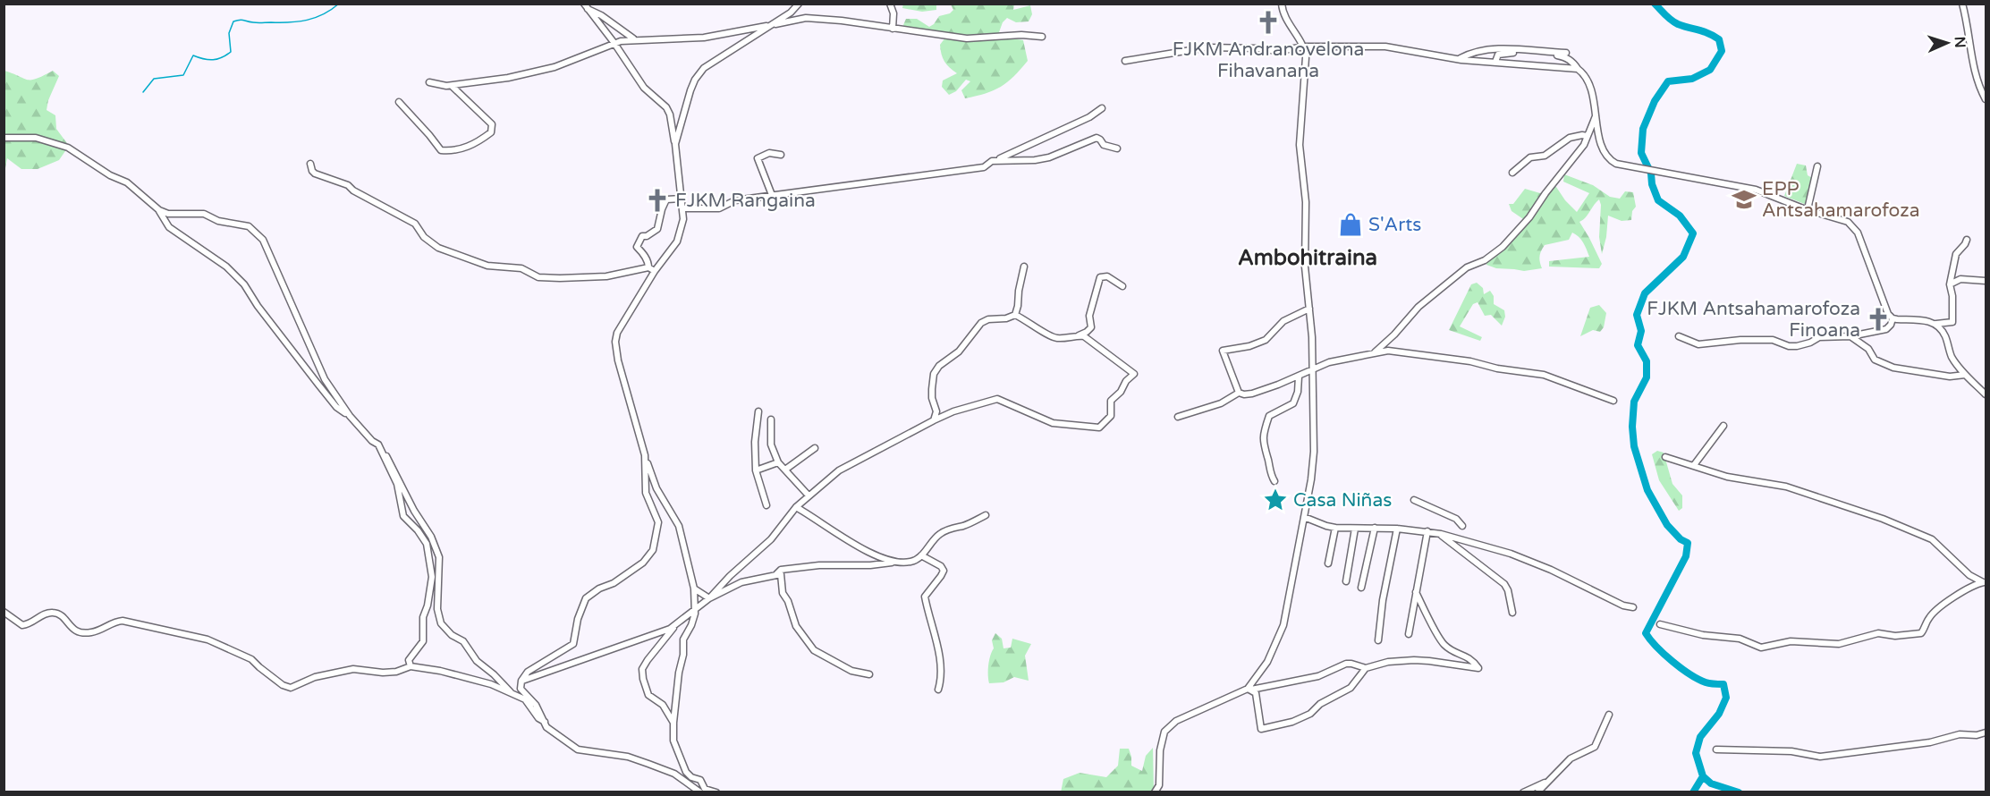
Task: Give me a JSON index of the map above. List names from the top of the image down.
{
  "districts": ["Ambohitraina"],
  "places": {
    "church": ["FJKM Andranovelona Fihavanana", "FJKM Rangaina", "FJKM Antsahamarofoza Finoana"],
    "school or university": ["EPP Antsahamarofoza"],
    "shop": ["S'Arts"],
    "place": ["Casa Niñas"]
  },
  "north": "right"
}
